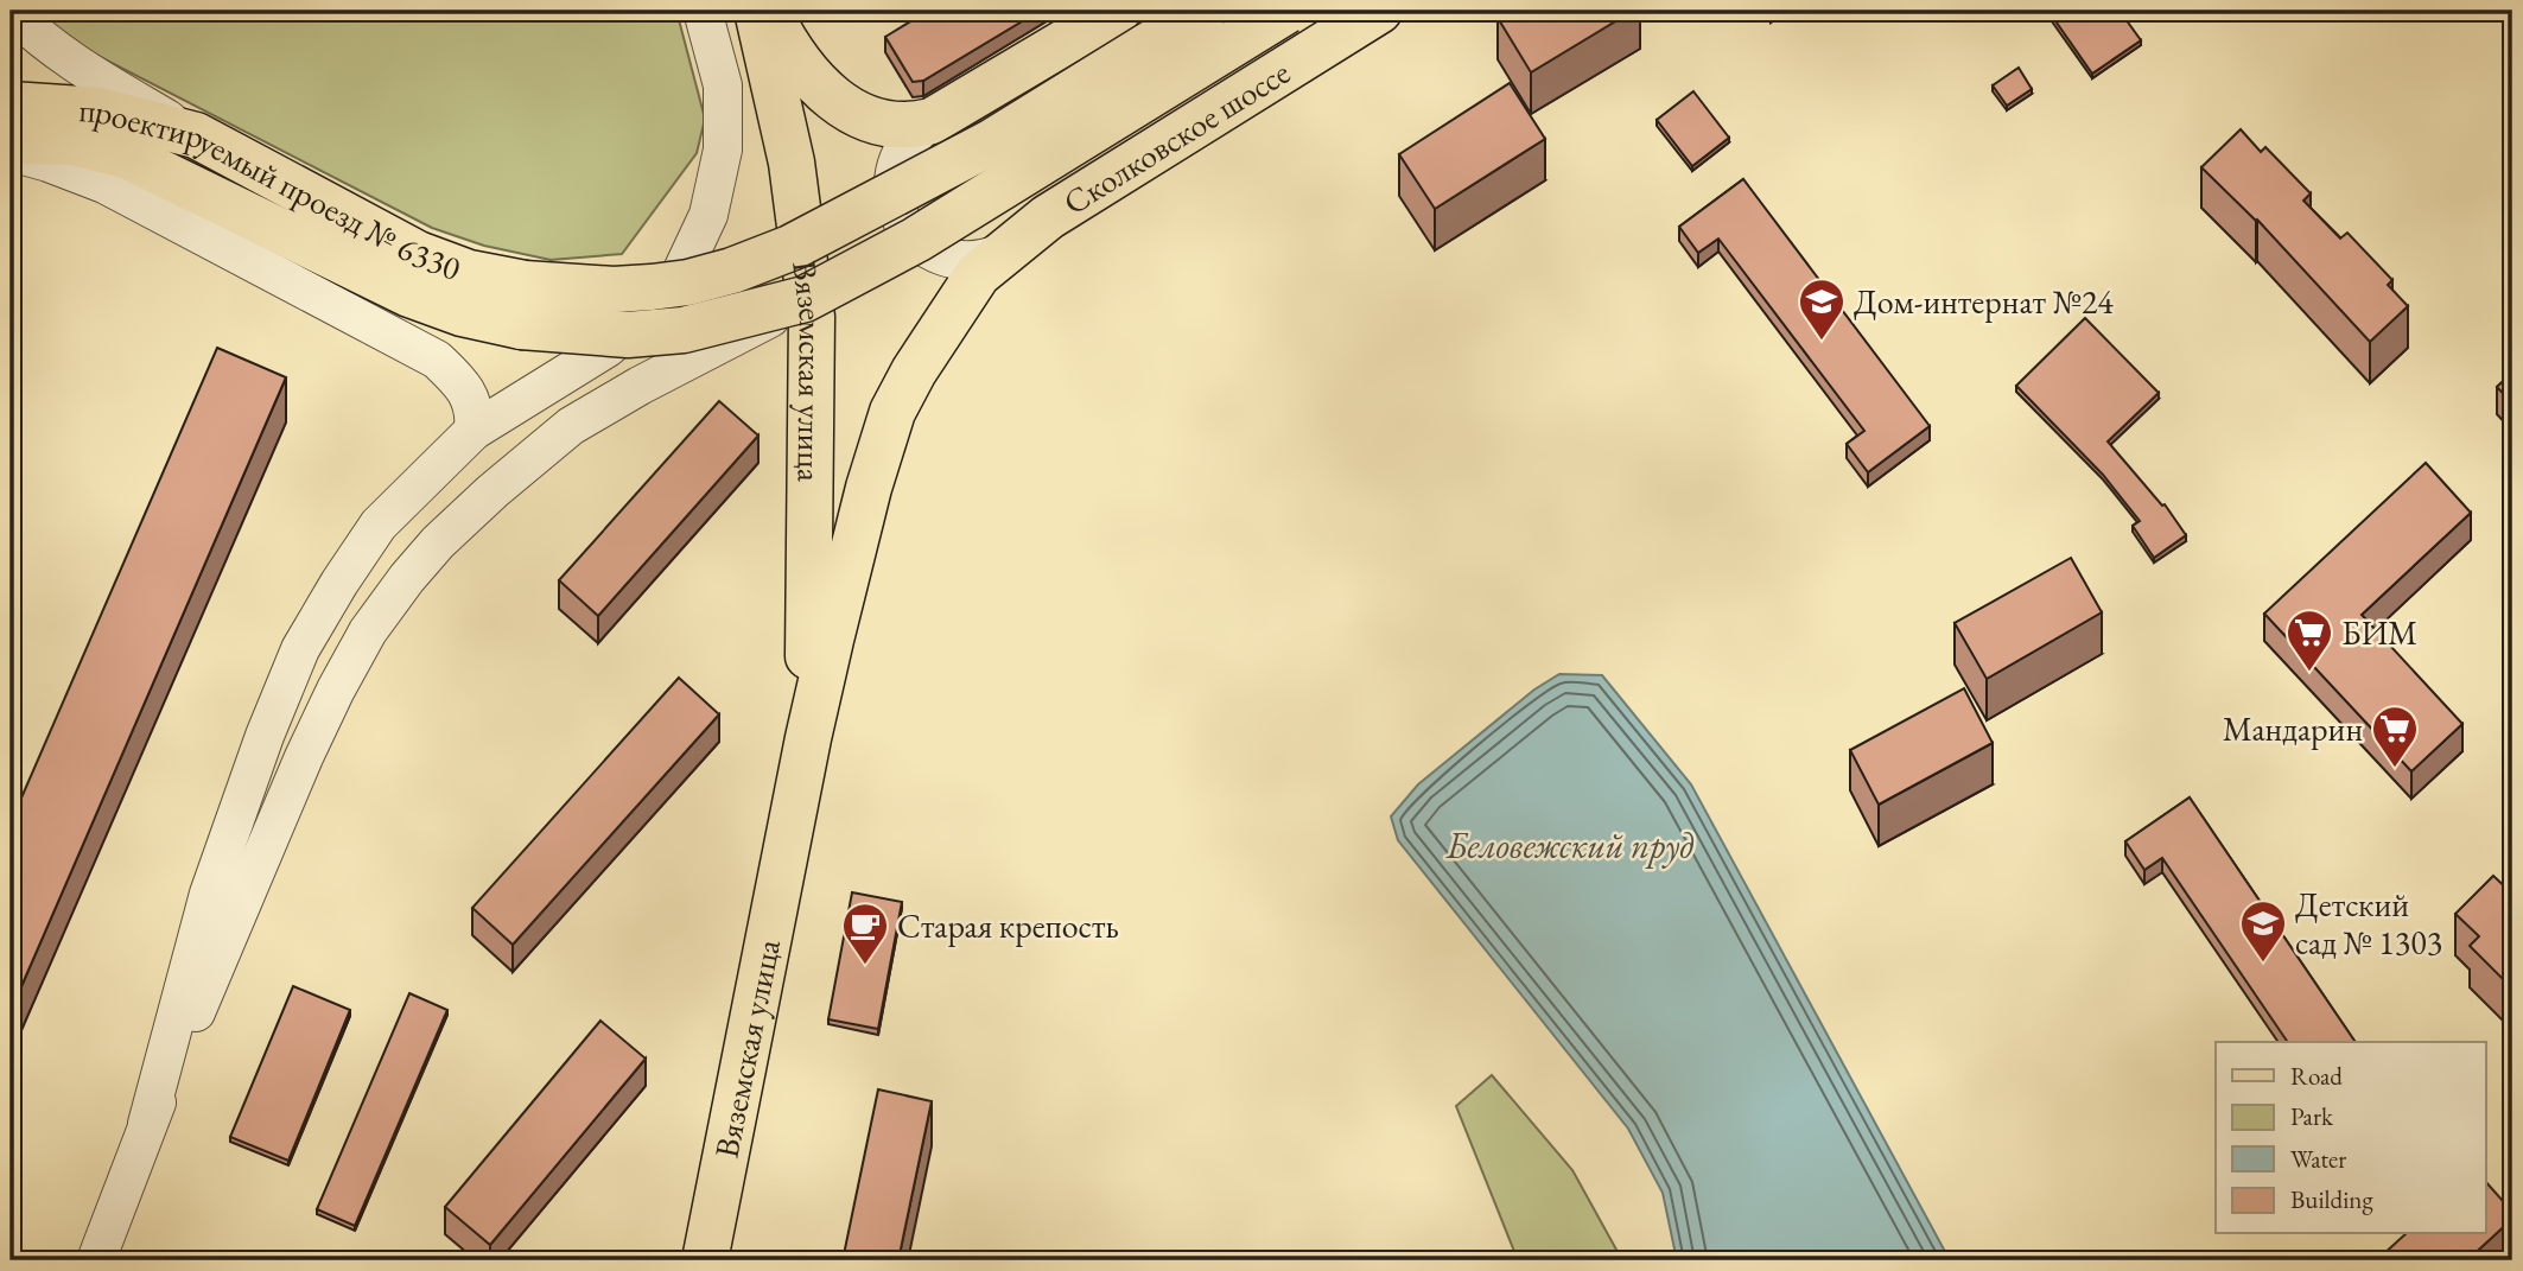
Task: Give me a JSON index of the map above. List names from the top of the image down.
{
  "streets": {
    "main road": ["Сколковское шоссе", "проектируемый проезд № 6330", "Вяземская улица"]
  },
  "crossings": [
    ["Сколковское шоссе", "Вяземская улица"]
  ],
  "water": ["Беловежский пруд"],
  "places": {
    "school or university": ["Дом-интернат №24", "Детский сад № 1303"],
    "supermarket": ["БИМ", "Мандарин"],
    "cafe": ["Старая крепость"]
  },
  "legend": [
    "Road",
    "Park",
    "Water",
    "Building"
  ]
}
